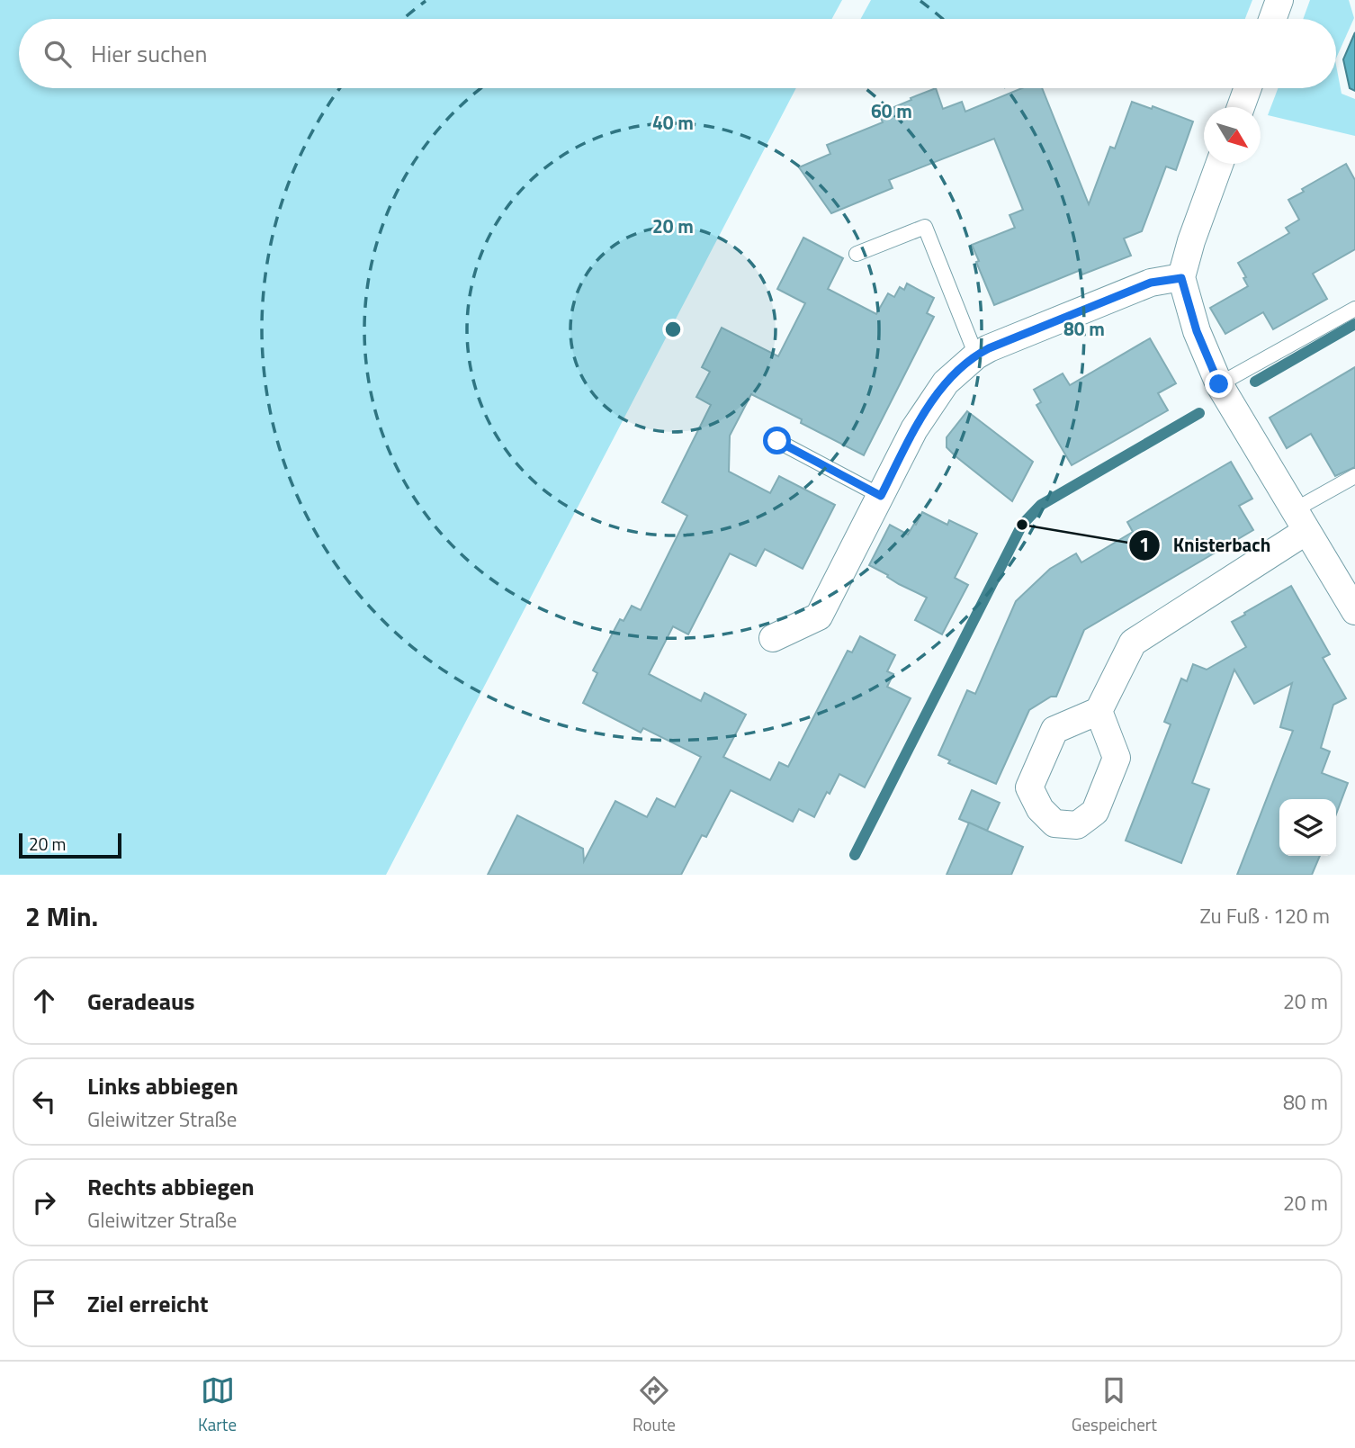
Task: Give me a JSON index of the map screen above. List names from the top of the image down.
{
  "places": ["Knisterbach"],
  "scale_bar": "20 m",
  "north": "bottom right",
  "page": {
    "search": "Hier suchen",
    "scale": "20 m",
    "heading": ["2 Min.", "Zu Fuß · 120 m"],
    "list": [
      ["Geradeaus", "20 m"],
      ["Links abbiegen", "Gleiwitzer Straße", "80 m"],
      ["Rechts abbiegen", "Gleiwitzer Straße", "20 m"],
      "Ziel erreicht"
    ],
    "nav": ["Karte", "Route", "Gespeichert"]
  },
  "rings": [
    "60 m",
    "40 m",
    "20 m",
    "80 m"
  ]
}
